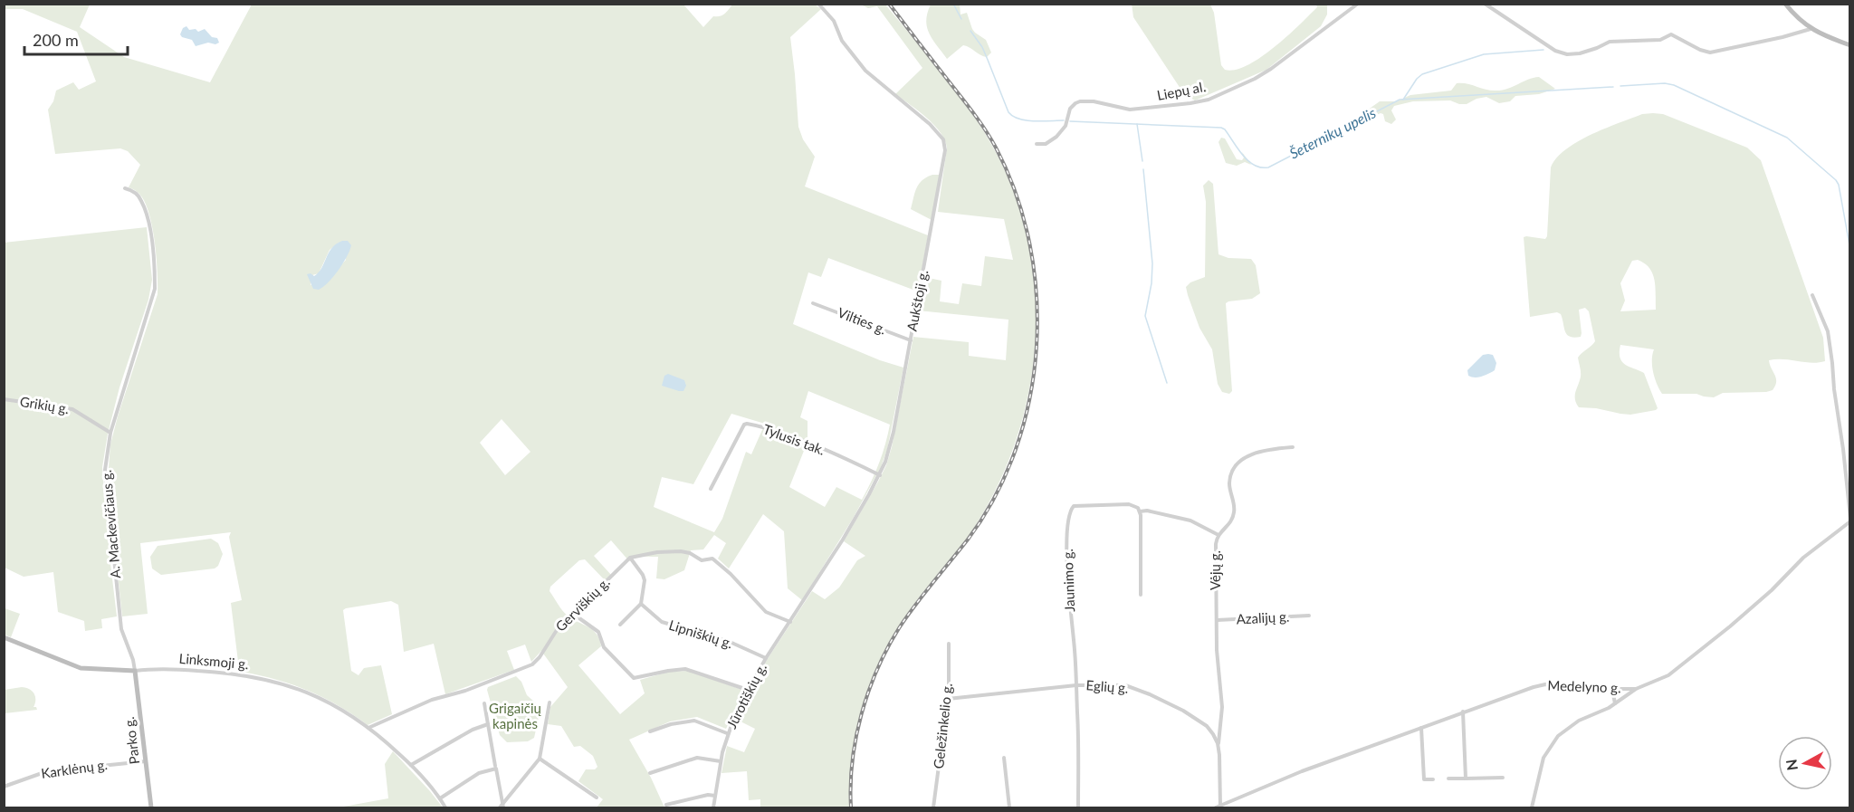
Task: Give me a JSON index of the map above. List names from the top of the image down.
{
  "streets": {
    "main road": ["Linksmoji g.", "Parko g."],
    "street": [
      "Liepų al.",
      "Aukštoji g.",
      "Vilties g.",
      "Grikių g.",
      "Tylusis tak.",
      "A. Mackevičiaus g.",
      "Vėjų g.",
      "Jaunimo g.",
      "Gerviškių g.",
      "Azalijų g.",
      "Lipniškių g.",
      "Eglių g.",
      "Medelyno g.",
      "Jūrotiškių g.",
      "Geležinkelio g.",
      "Karklėnų g."
    ]
  },
  "crossings": [
    ["Aukštoji g.", "Vilties g."],
    ["Aukštoji g.", "Tylusis tak."],
    ["Aukštoji g.", "Jūrotiškių g."],
    ["Grikių g.", "A. Mackevičiaus g."],
    ["A. Mackevičiaus g.", "Linksmoji g."],
    ["A. Mackevičiaus g.", "Parko g."],
    ["Vėjų g.", "Azalijų g."],
    ["Vėjų g.", "Eglių g."],
    ["Jaunimo g.", "Eglių g."],
    ["Gerviškių g.", "Linksmoji g."],
    ["Lipniškių g.", "Jūrotiškių g."],
    ["Linksmoji g.", "Parko g."],
    ["Eglių g.", "Geležinkelio g."],
    ["Parko g.", "Karklėnų g."]
  ],
  "water": ["Šeternikų upelis"],
  "parks": ["Grigaičių kapinės"],
  "scale_bar": "200 m",
  "north": "left"
}
